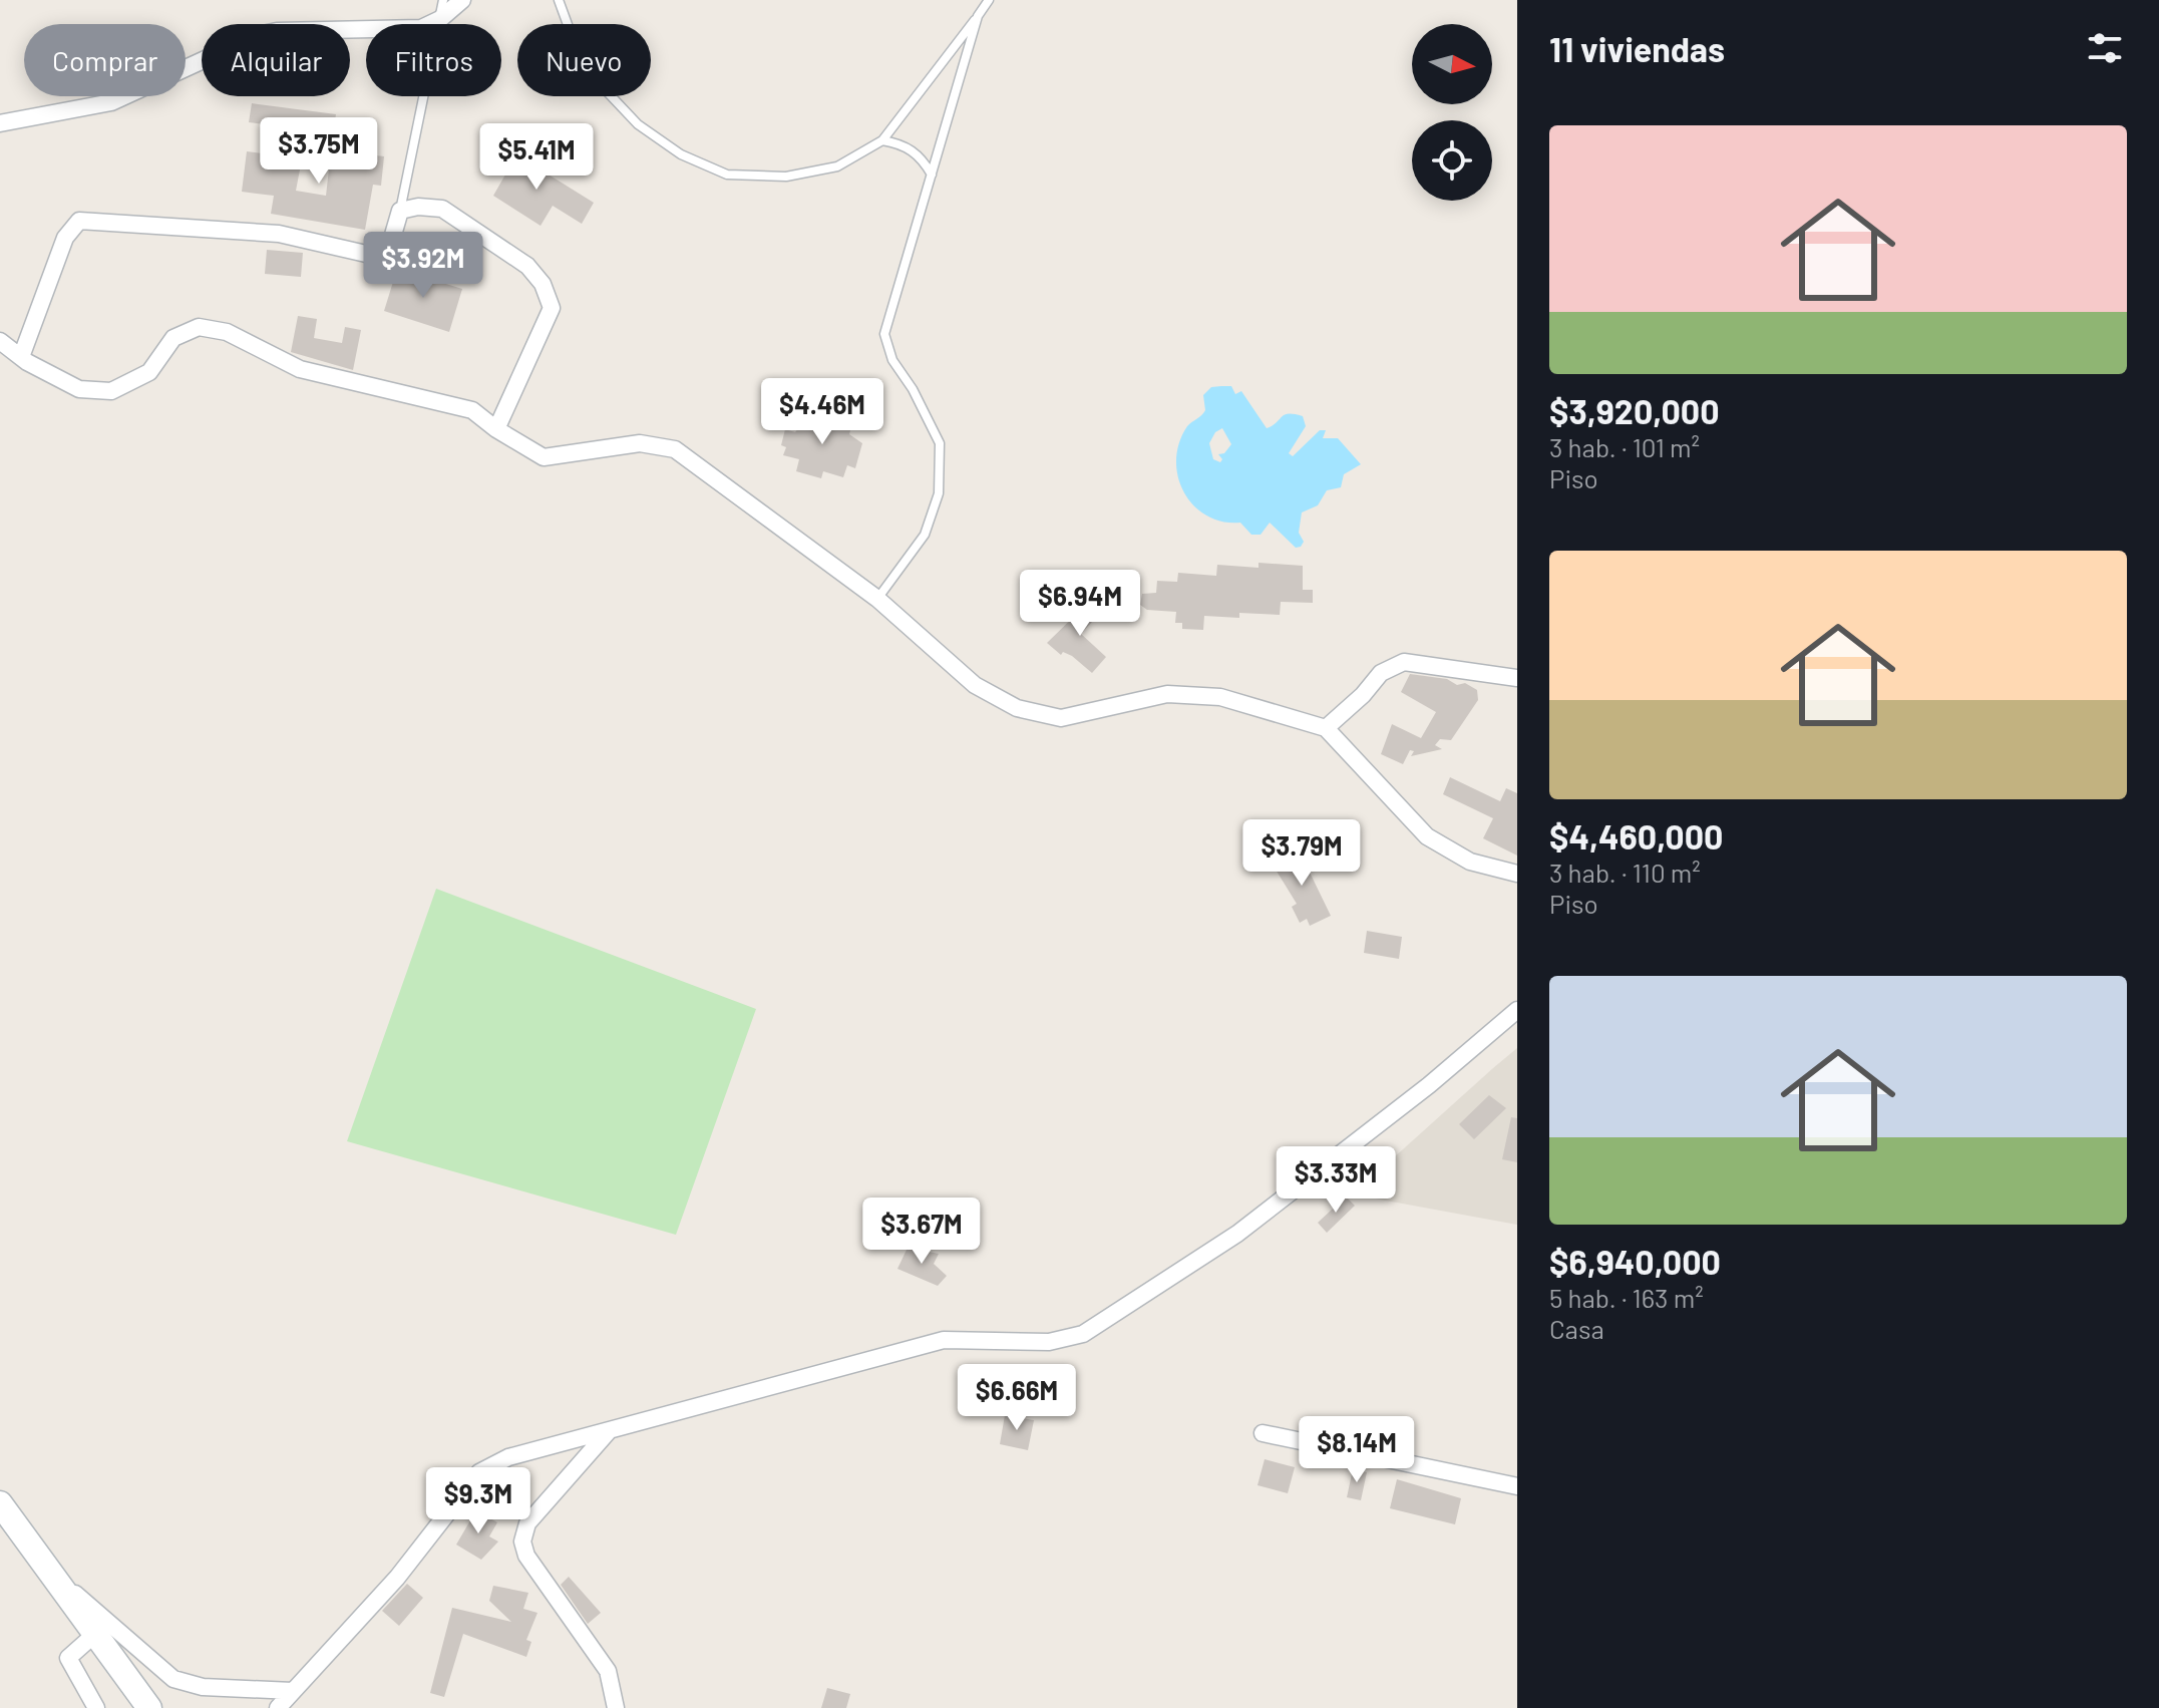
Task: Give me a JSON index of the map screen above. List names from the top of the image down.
{
  "north": "right",
  "page": {
    "heading": "11 viviendas",
    "chip": [
      "Comprar",
      "Alquilar",
      "Filtros",
      "Nuevo"
    ],
    "list": [
      {
        "name": "$3,920,000",
        "note": "3 hab. · 101 m² · Piso"
      },
      {
        "name": "$4,460,000",
        "note": "3 hab. · 110 m² · Piso"
      },
      {
        "name": "$6,940,000",
        "note": "5 hab. · 163 m² · Casa"
      }
    ],
    "price": [
      "$3.75M",
      "$5.41M",
      "$3.92M",
      "$4.46M",
      "$6.94M",
      "$3.79M",
      "$3.33M",
      "$3.67M",
      "$6.66M",
      "$8.14M",
      "$9.3M"
    ]
  }
}
